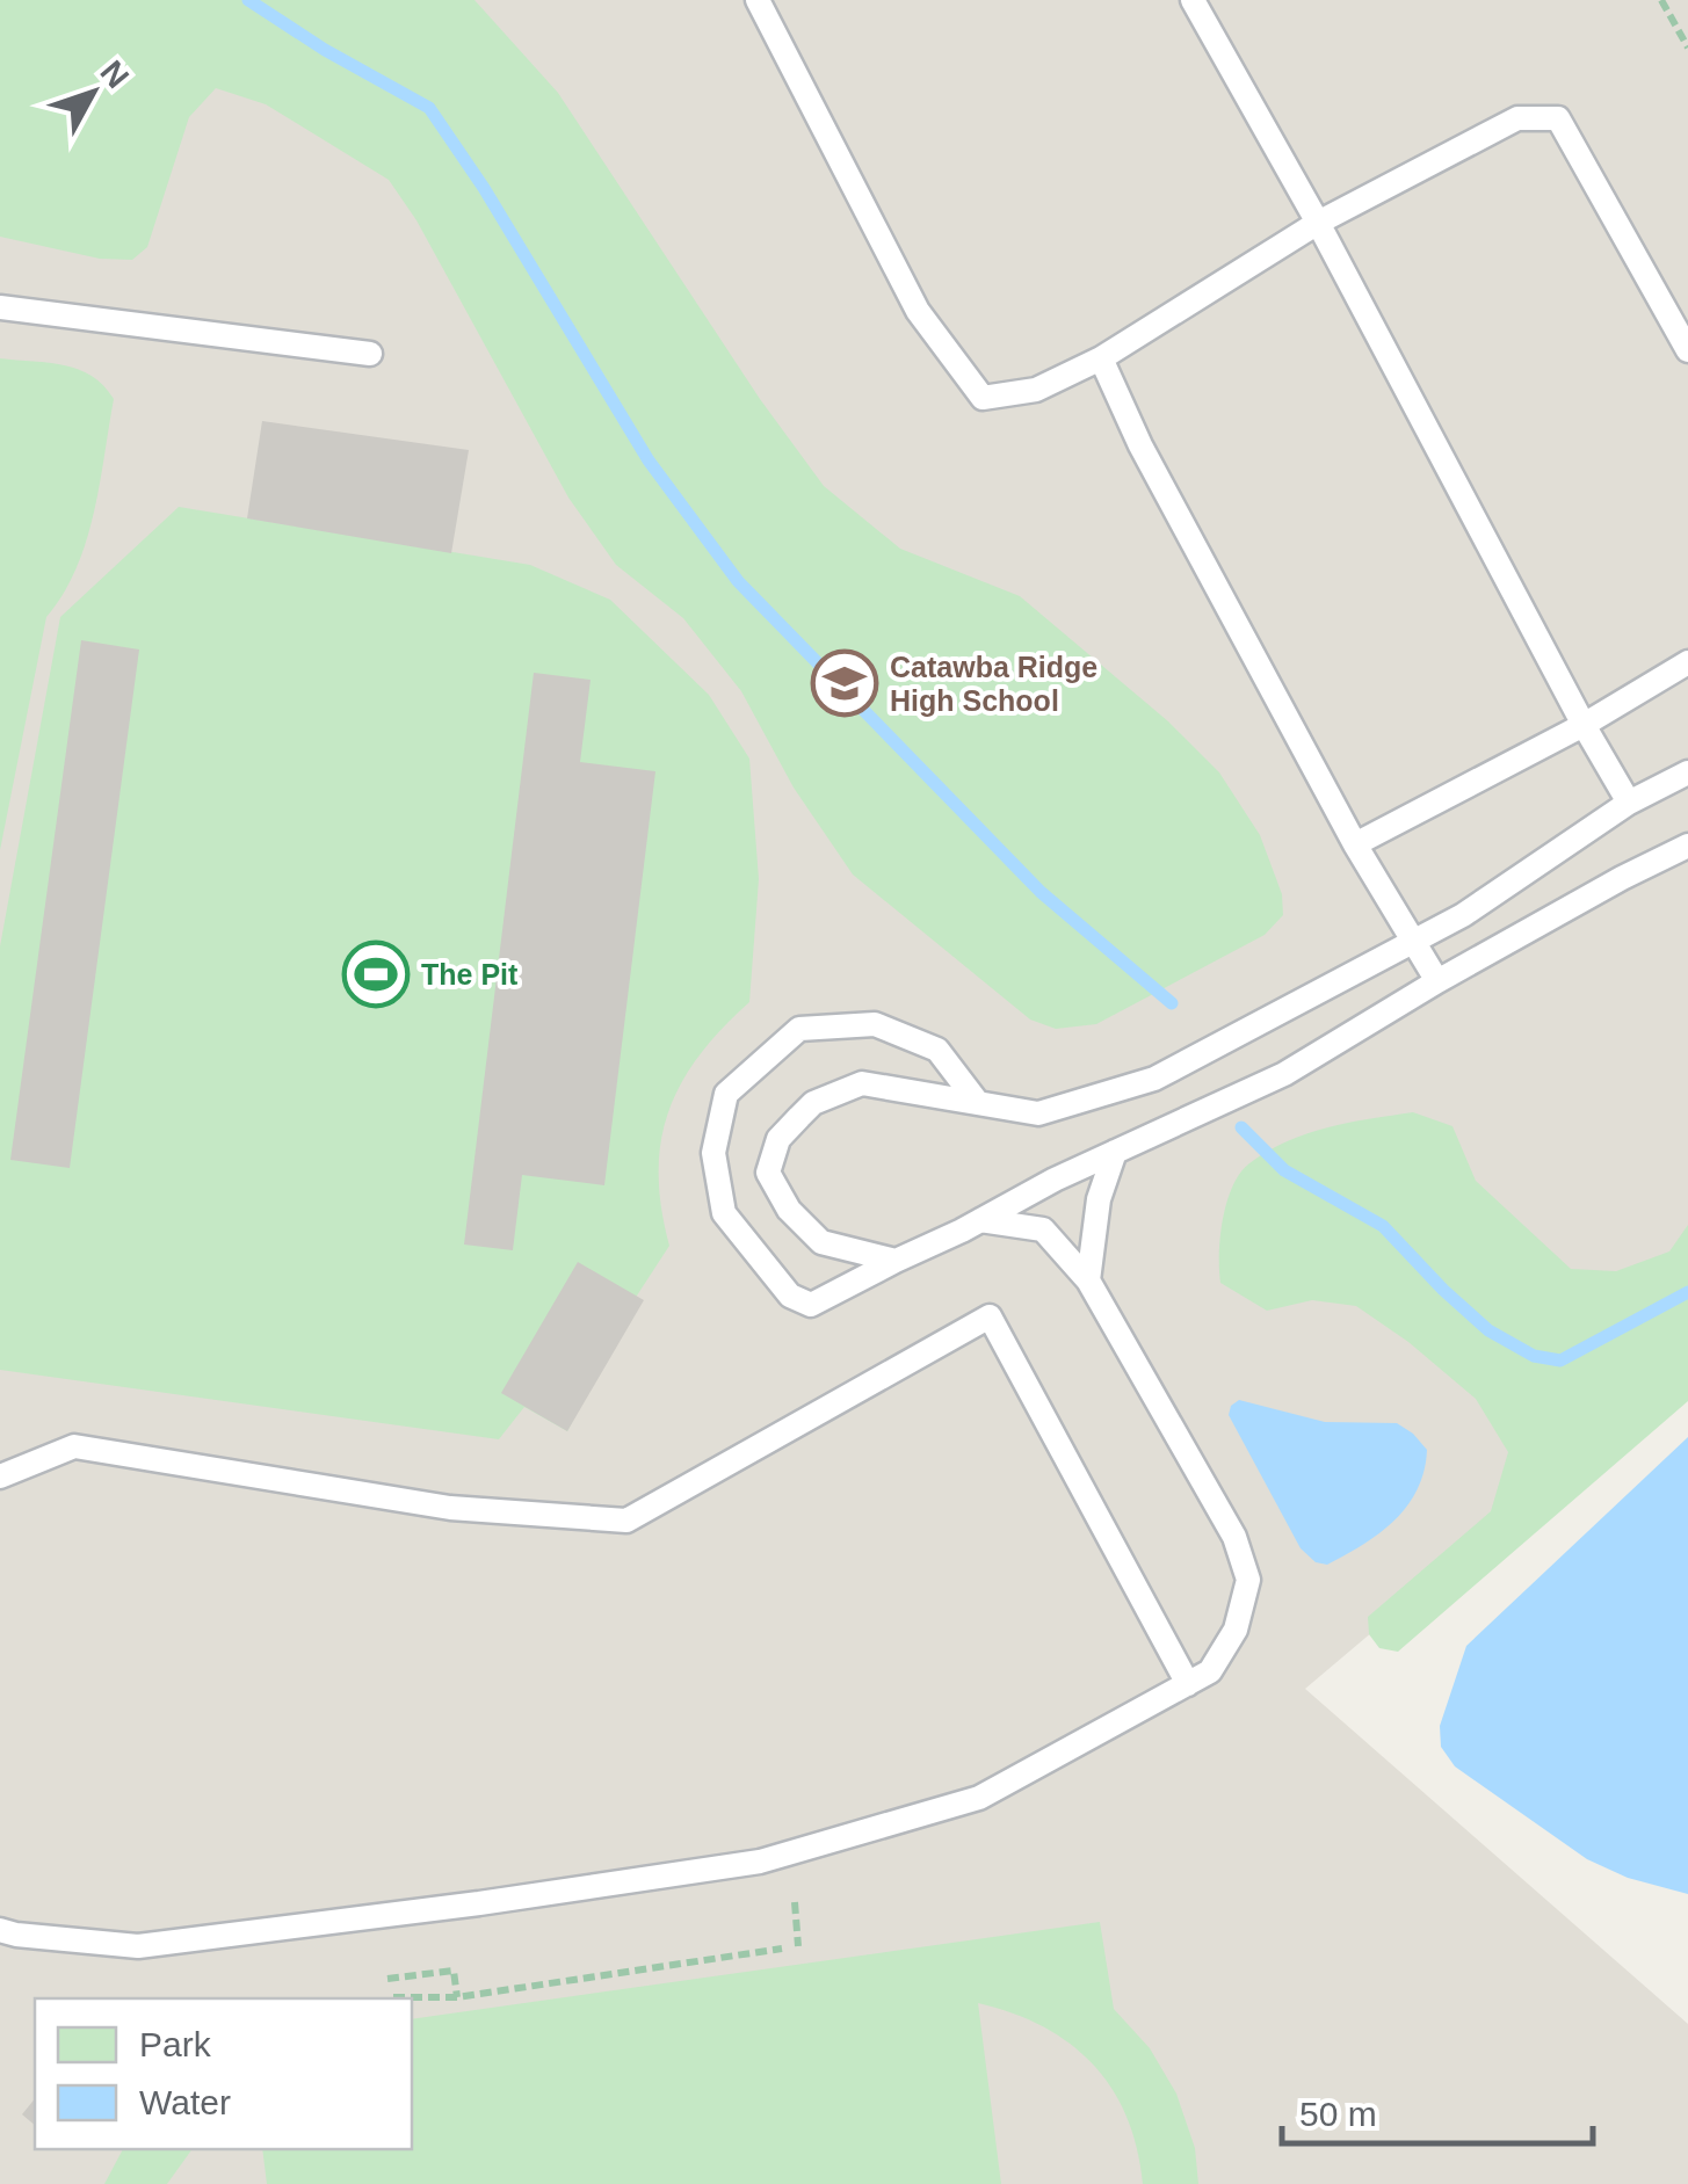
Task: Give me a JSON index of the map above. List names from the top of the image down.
{
  "places": {
    "school or university": ["Catawba Ridge High School"],
    "sports": ["The Pit"]
  },
  "legend": ["Park", "Water"],
  "scale_bar": "50 m",
  "north": "top right"
}
